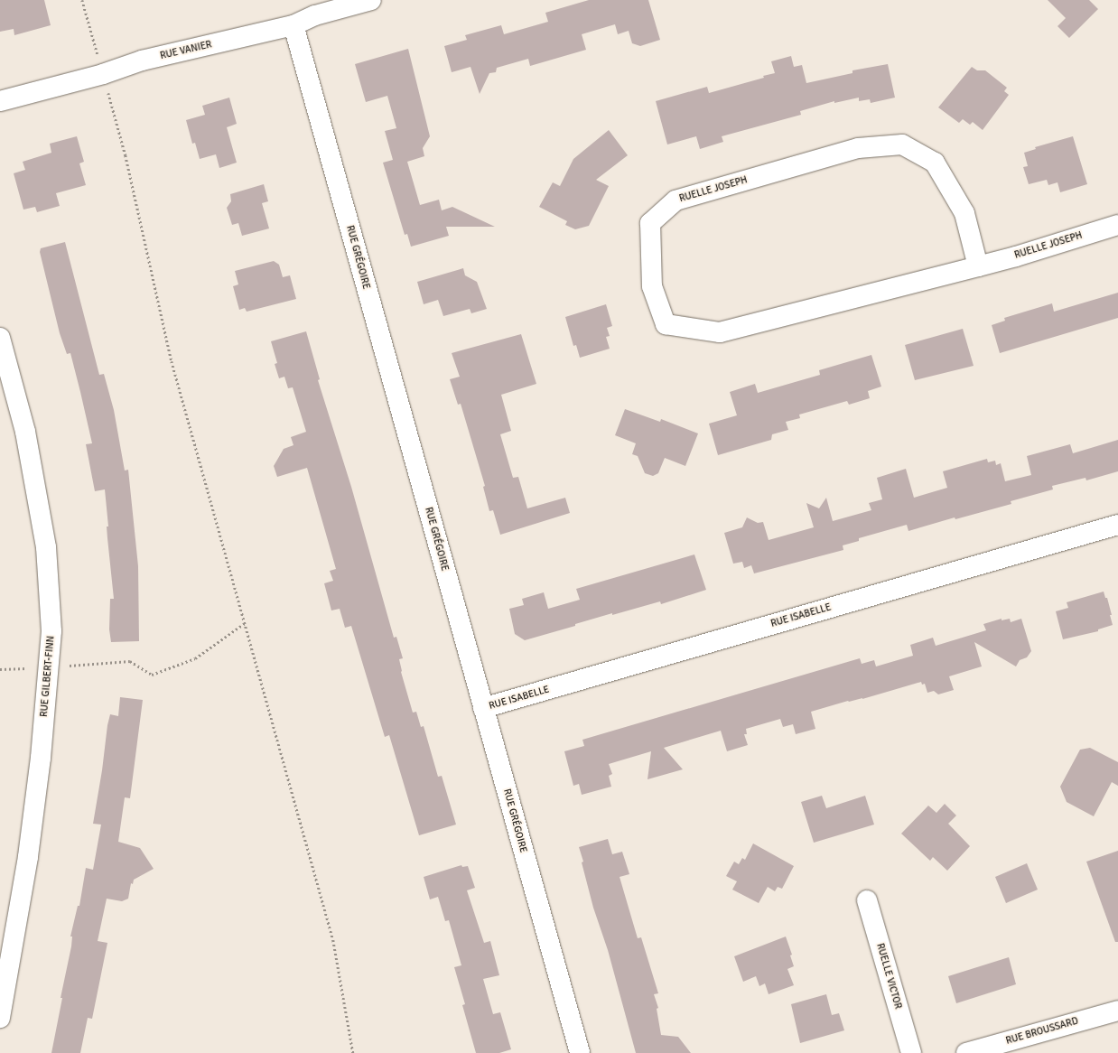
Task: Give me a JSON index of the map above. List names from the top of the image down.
{
  "streets": {
    "street": [
      "RUE VANIER",
      "RUELLE JOSEPH",
      "RUE GRÉGOIRE",
      "RUE ISABELLE",
      "RUE GILBERT-FINN",
      "RUELLE VICTOR",
      "RUE BROUSSARD"
    ]
  },
  "crossings": [
    ["RUE VANIER", "RUE GRÉGOIRE"],
    ["RUE GRÉGOIRE", "RUE ISABELLE"]
  ]
}
